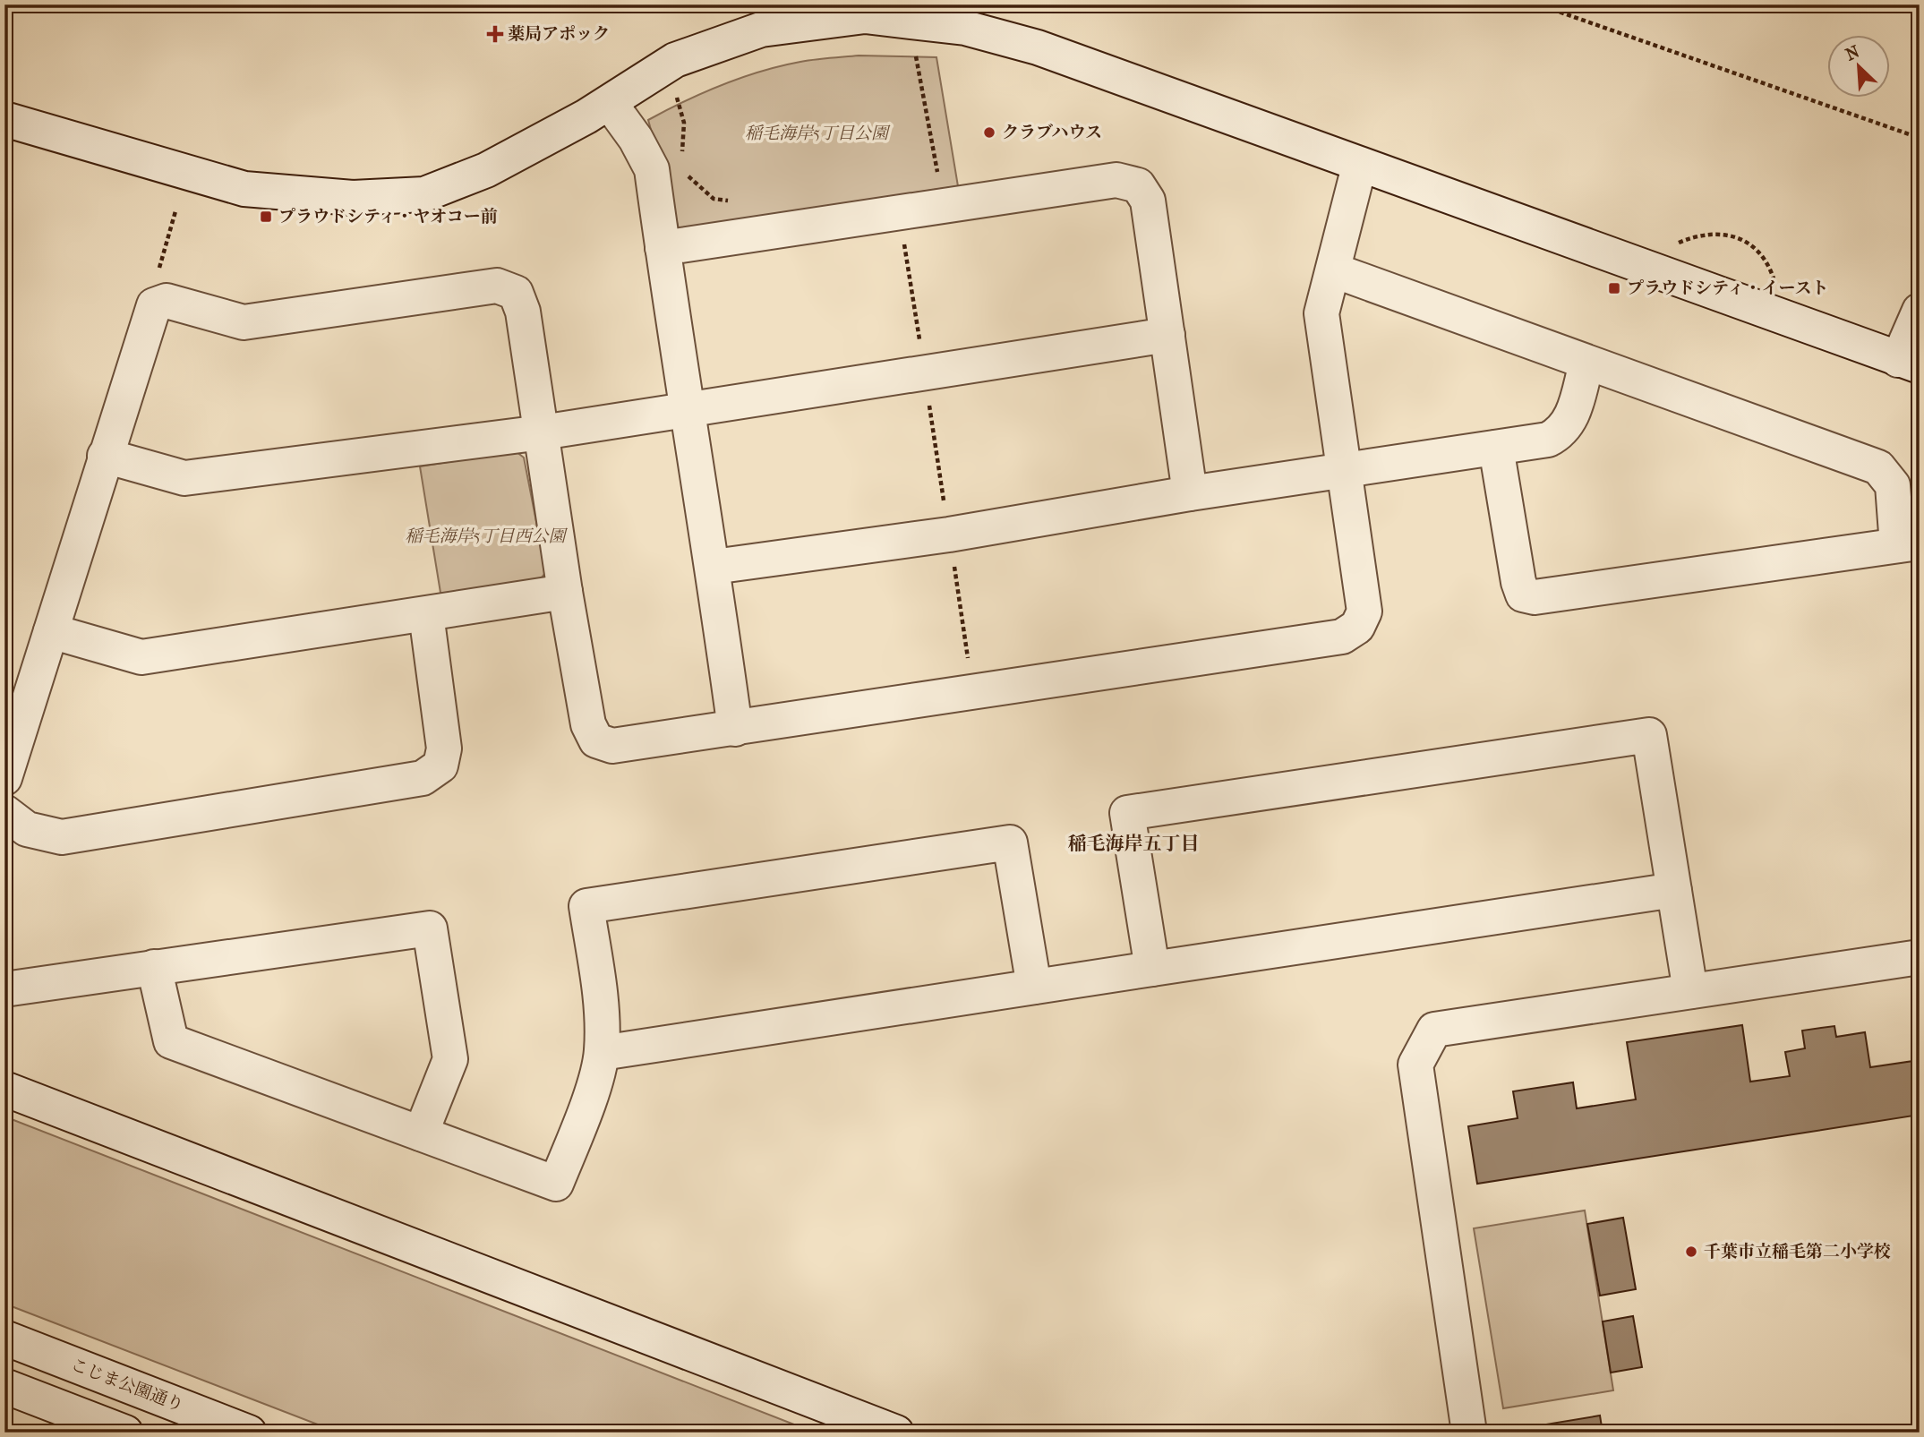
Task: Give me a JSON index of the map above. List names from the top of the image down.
{
  "streets": {
    "street": ["こじま公園通り"]
  },
  "districts": ["稲毛海岸五丁目"],
  "parks": ["稲毛海岸5丁目公園", "稲毛海岸5丁目西公園"],
  "places": {
    "health": ["薬局アポック"],
    "other": ["クラブハウス", "千葉市立稲毛第二小学校"],
    "transit": ["プラウドシティ・ヤオコー前", "プラウドシティ・イースト"]
  },
  "north": "top left"
}
